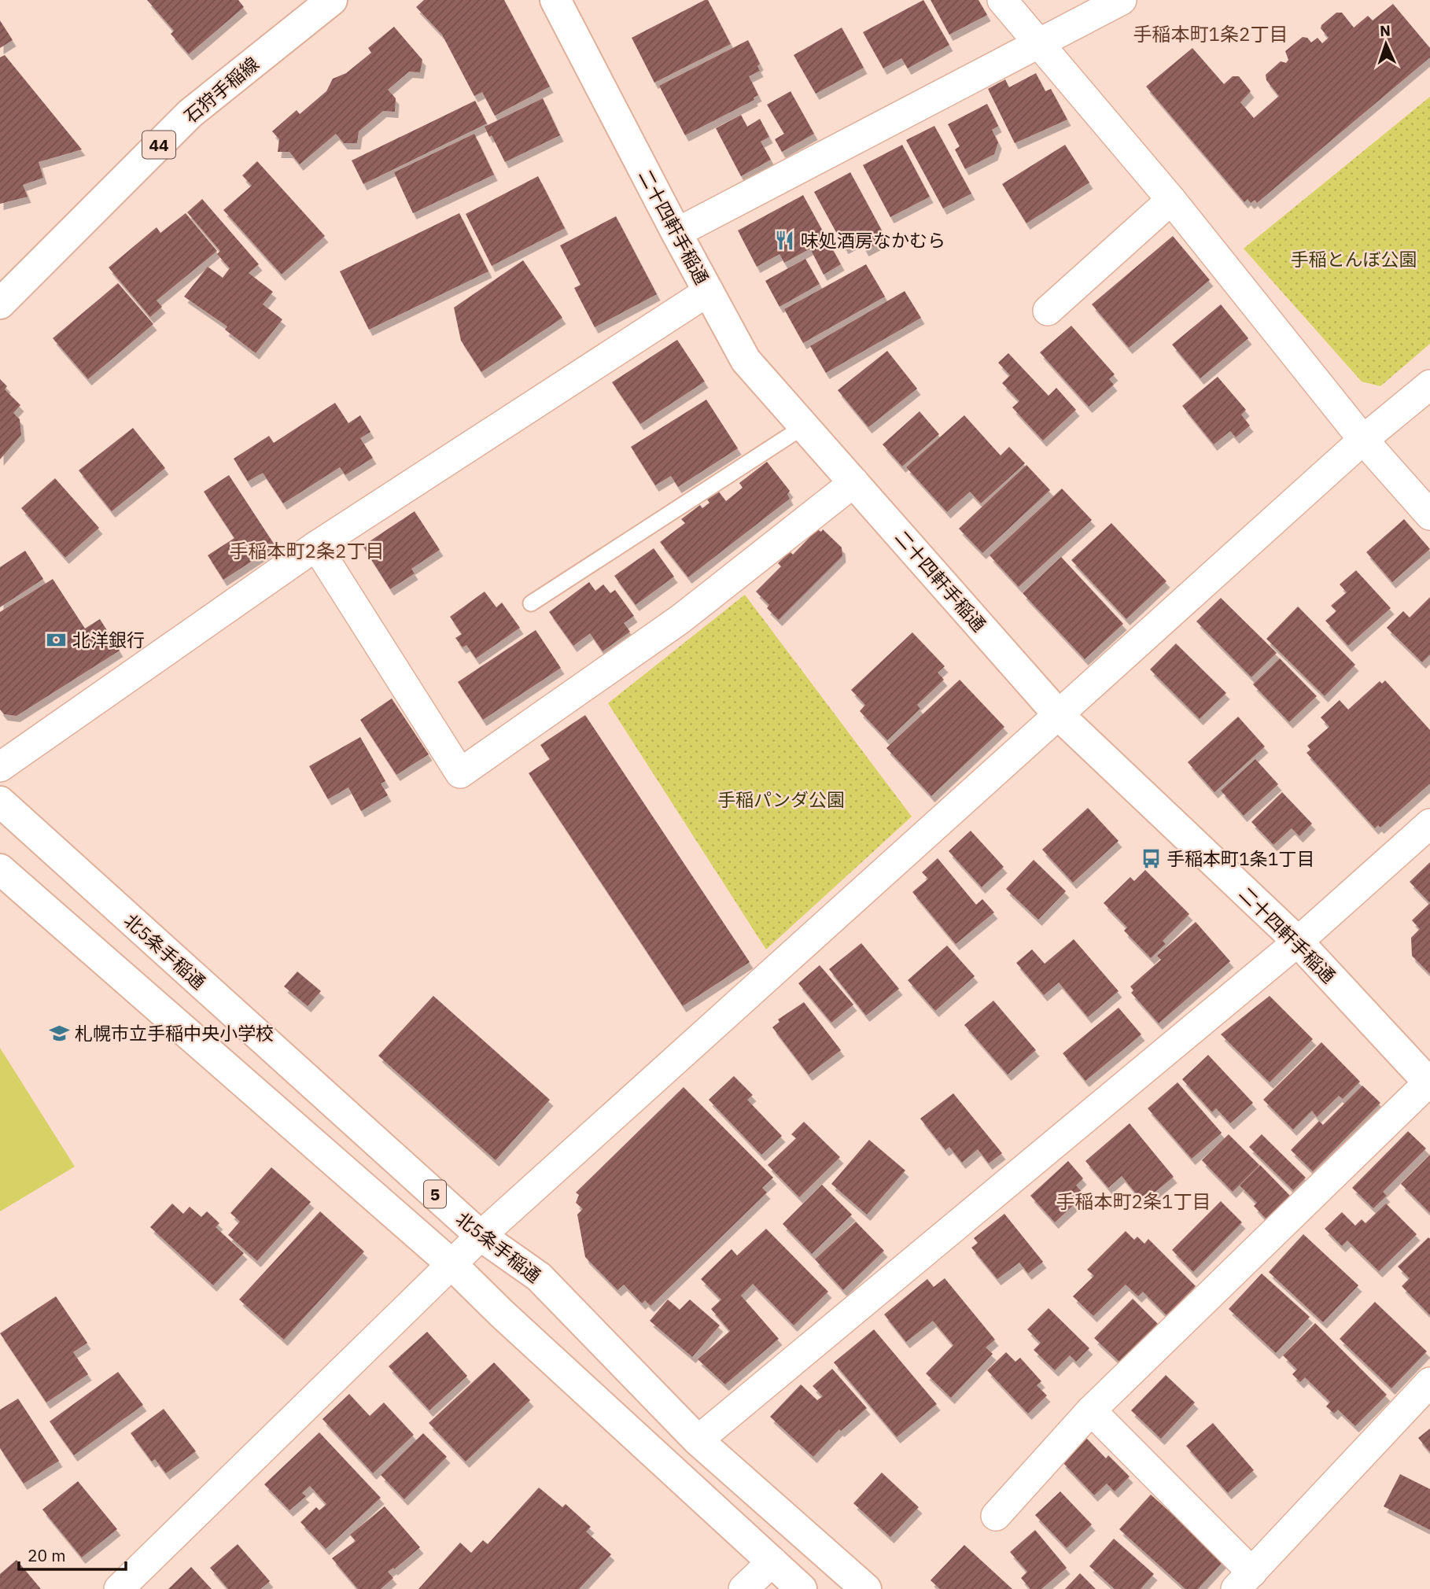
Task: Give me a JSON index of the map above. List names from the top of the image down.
{
  "streets": {
    "main road": [
      "石狩手稲線",
      "44",
      "二十四軒手稲通",
      "北5条手稲通",
      "5"
    ]
  },
  "districts": ["手稲本町1条2丁目", "手稲本町2条2丁目", "手稲本町2条1丁目"],
  "parks": ["手稲とんぼ公園", "手稲パンダ公園"],
  "places": {
    "restaurant": ["味処酒房なかむら"],
    "bank": ["北洋銀行"],
    "bus stop": ["手稲本町1条1丁目"],
    "school or university": ["札幌市立手稲中央小学校"]
  },
  "scale_bar": "20 m",
  "north": "top"
}
